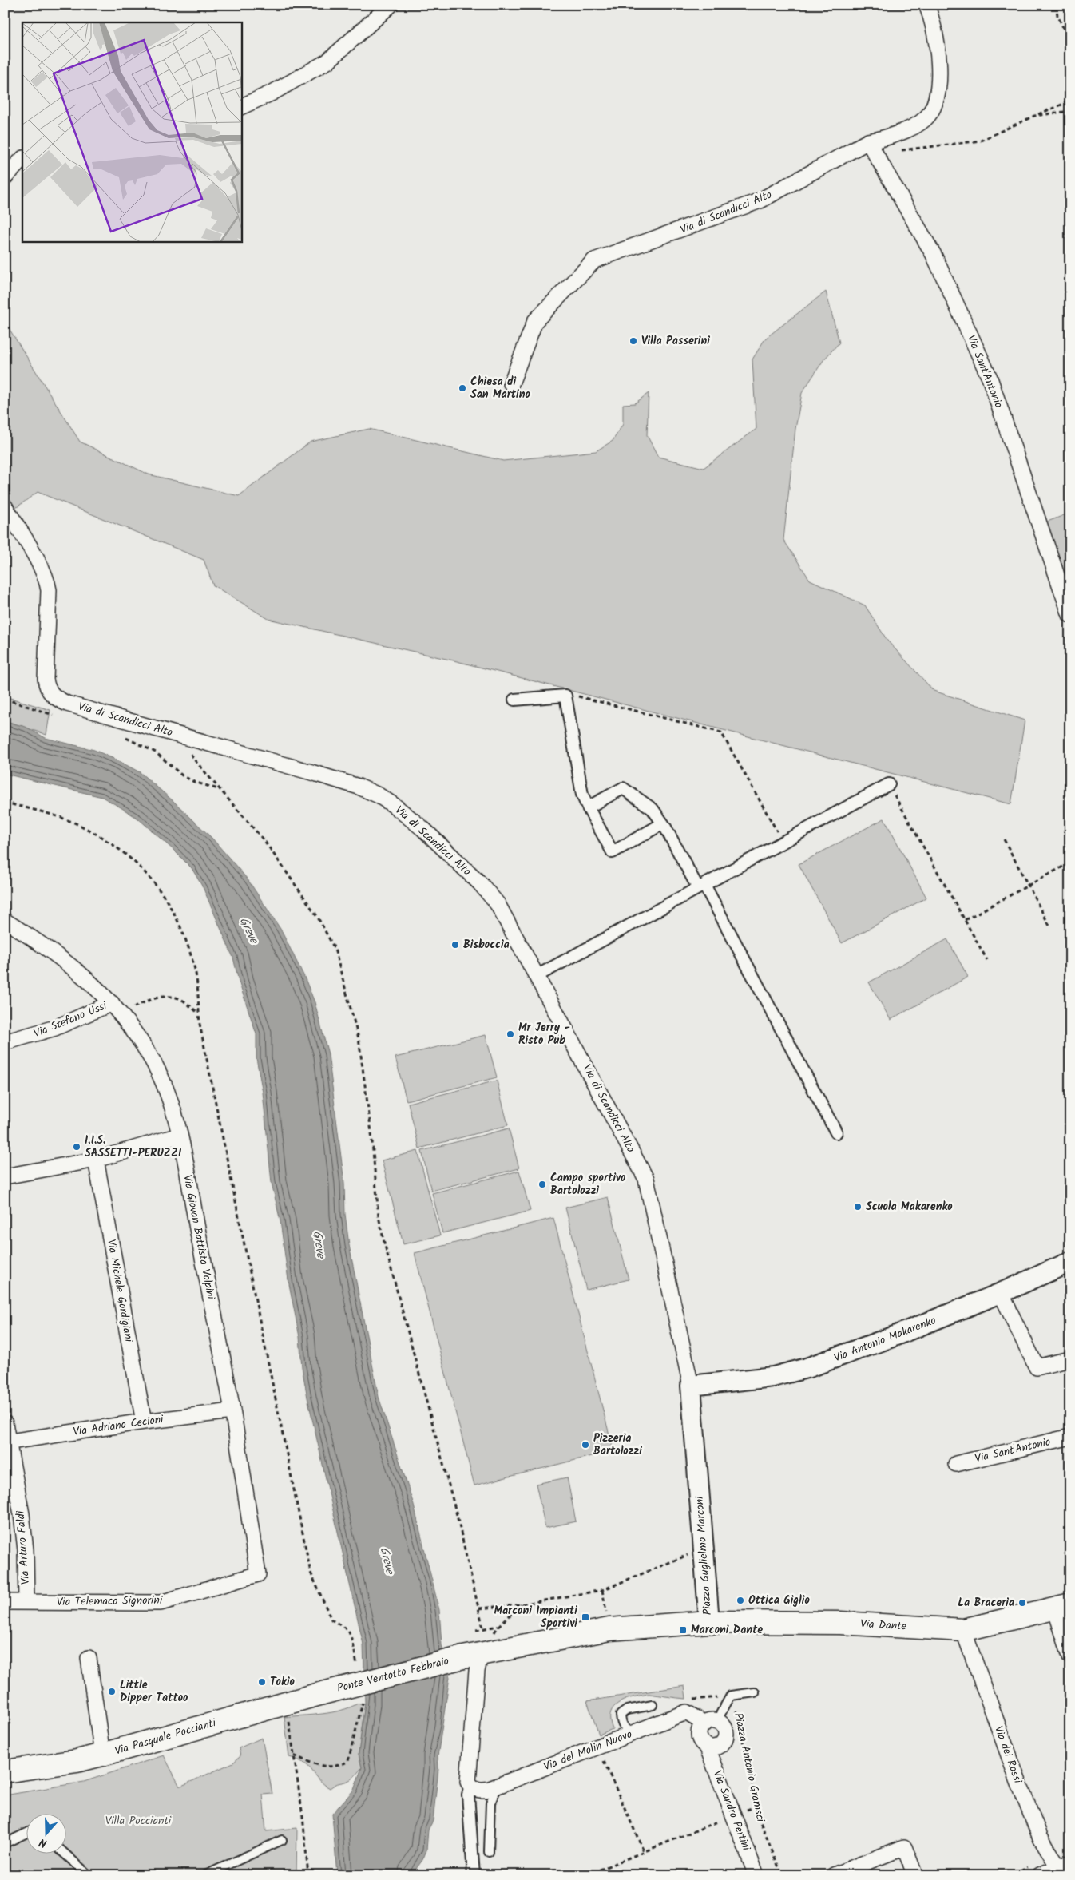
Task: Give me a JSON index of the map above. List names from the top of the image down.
{
  "streets": {
    "main road": [
      "Piazza Guglielmo Marconi",
      "Via Dante",
      "Ponte Ventotto Febbraio",
      "Via Pasquale Poccianti"
    ],
    "street": [
      "Via di Scandicci Alto",
      "Via Sant'Antonio",
      "Via Stefano Ussi",
      "Via Giovan Battista Volpini",
      "Via Michele Gordigiani",
      "Via Antonio Makarenko",
      "Via Adriano Cecioni",
      "Via Arturo Faldi",
      "Via Telemaco Signorini",
      "Via del Molin Nuovo",
      "Via dei Rossi",
      "Via Sandro Pertini"
    ],
    "lane": ["Piazza Antonio Gramsci"]
  },
  "crossings": [
    ["Via di Scandicci Alto", "Via Sant'Antonio"],
    ["Via di Scandicci Alto", "Via Antonio Makarenko"],
    ["Via di Scandicci Alto", "Piazza Guglielmo Marconi"],
    ["Via Stefano Ussi", "Via Giovan Battista Volpini"],
    ["Via Giovan Battista Volpini", "Via Adriano Cecioni"],
    ["Via Giovan Battista Volpini", "Via Telemaco Signorini"],
    ["Via Michele Gordigiani", "Via Adriano Cecioni"],
    ["Via Antonio Makarenko", "Piazza Guglielmo Marconi"],
    ["Via Adriano Cecioni", "Via Arturo Faldi"],
    ["Via Arturo Faldi", "Via Telemaco Signorini"],
    ["Piazza Guglielmo Marconi", "Via Dante"],
    ["Piazza Guglielmo Marconi", "Ponte Ventotto Febbraio"],
    ["Via Dante", "Via dei Rossi"],
    ["Ponte Ventotto Febbraio", "Via Pasquale Poccianti"],
    ["Via del Molin Nuovo", "Piazza Antonio Gramsci"],
    ["Via del Molin Nuovo", "Via Sandro Pertini"],
    ["Piazza Antonio Gramsci", "Via Sandro Pertini"]
  ],
  "water": ["Greve"],
  "parks": ["Villa Poccianti"],
  "places": {
    "other": [
      "Villa Passerini",
      "Chiesa di San Martino",
      "Bisboccia",
      "Mr Jerry - Risto Pub",
      "I.I.S. SASSETTI-PERUZZI",
      "Campo sportivo Bartolozzi",
      "Scuola Makarenko",
      "Pizzeria Bartolozzi",
      "Ottica Giglio",
      "La Braceria",
      "Tokio",
      "Little Dipper Tattoo"
    ],
    "transit": ["Marconi Impianti Sportivi", "Marconi Dante"]
  },
  "north": "bottom"
}
